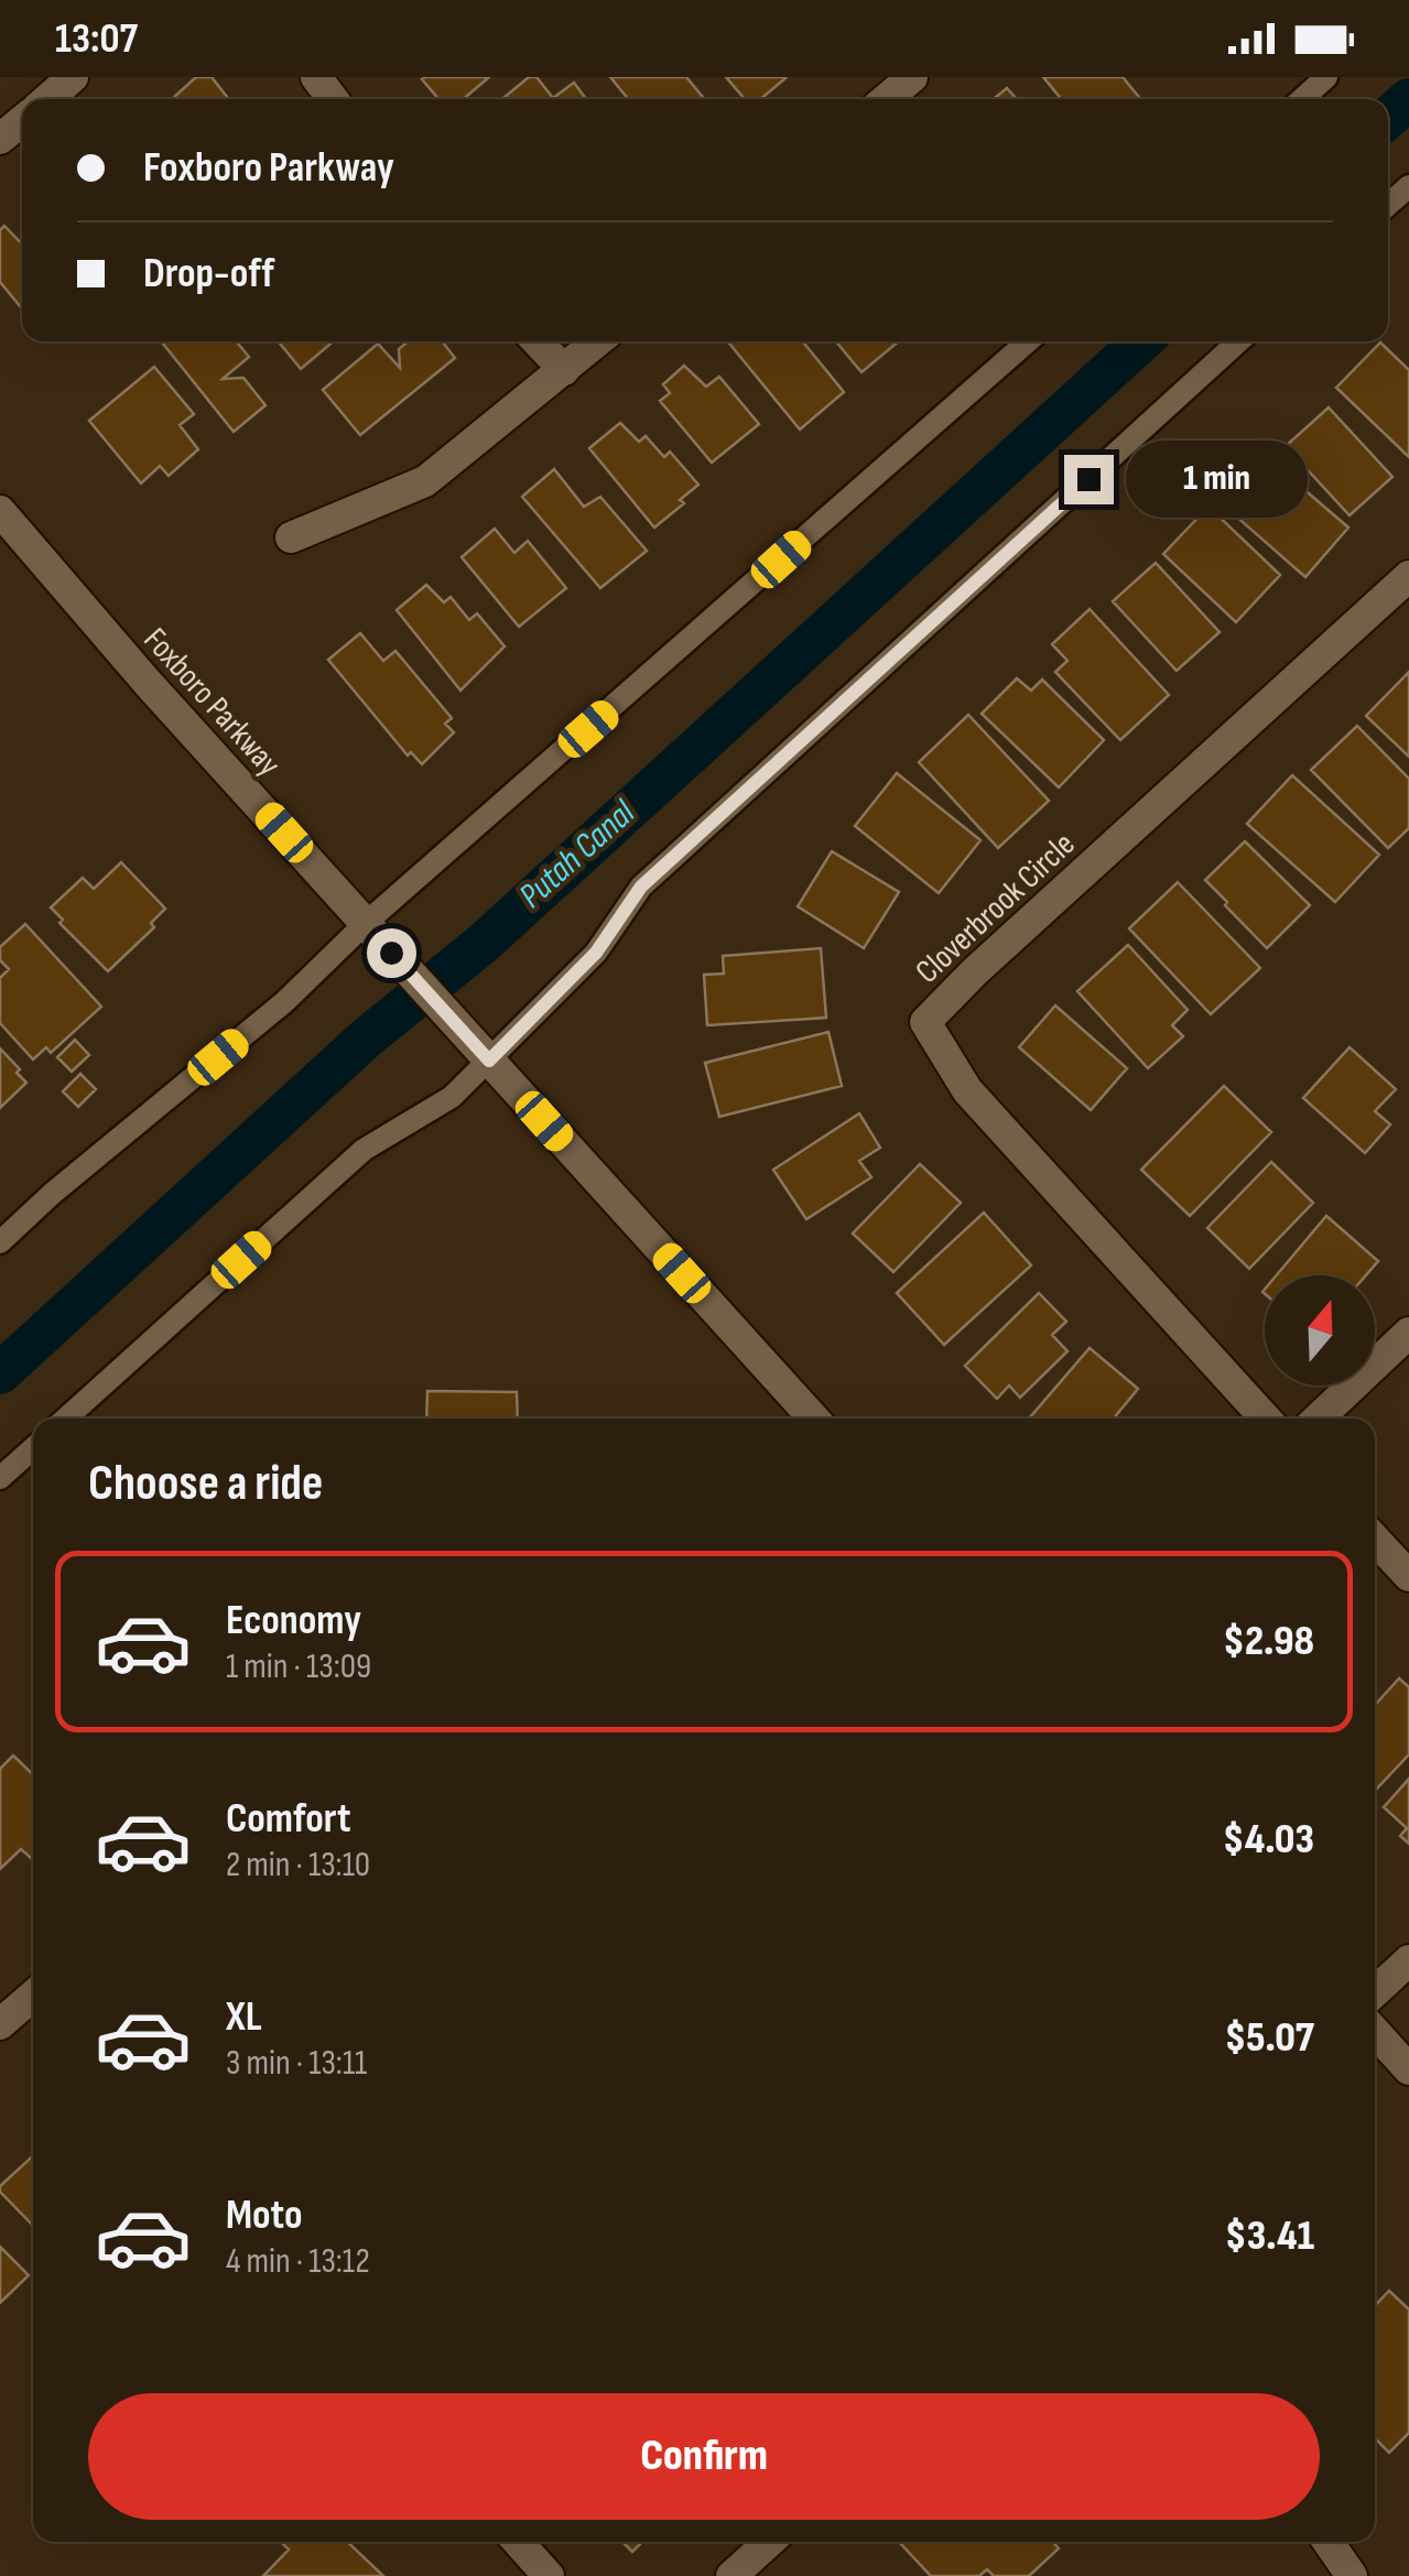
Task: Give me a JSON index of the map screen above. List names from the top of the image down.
{
  "streets": {
    "street": ["Foxboro Parkway", "Cloverbrook Circle"]
  },
  "water": ["Putah Canal"],
  "north": "top",
  "page": {
    "status": "13:07",
    "banner": ["Foxboro Parkway", "Drop-off"],
    "bubble": "1 min",
    "heading": "Choose a ride",
    "list": [
      {
        "name": "Economy",
        "note": "1 min · 13:09",
        "value": "$2.98"
      },
      {
        "name": "Comfort",
        "note": "2 min · 13:10",
        "value": "$4.03"
      },
      {
        "name": "XL",
        "note": "3 min · 13:11",
        "value": "$5.07"
      },
      {
        "name": "Moto",
        "note": "4 min · 13:12",
        "value": "$3.41"
      }
    ],
    "buttons": "Confirm"
  }
}
